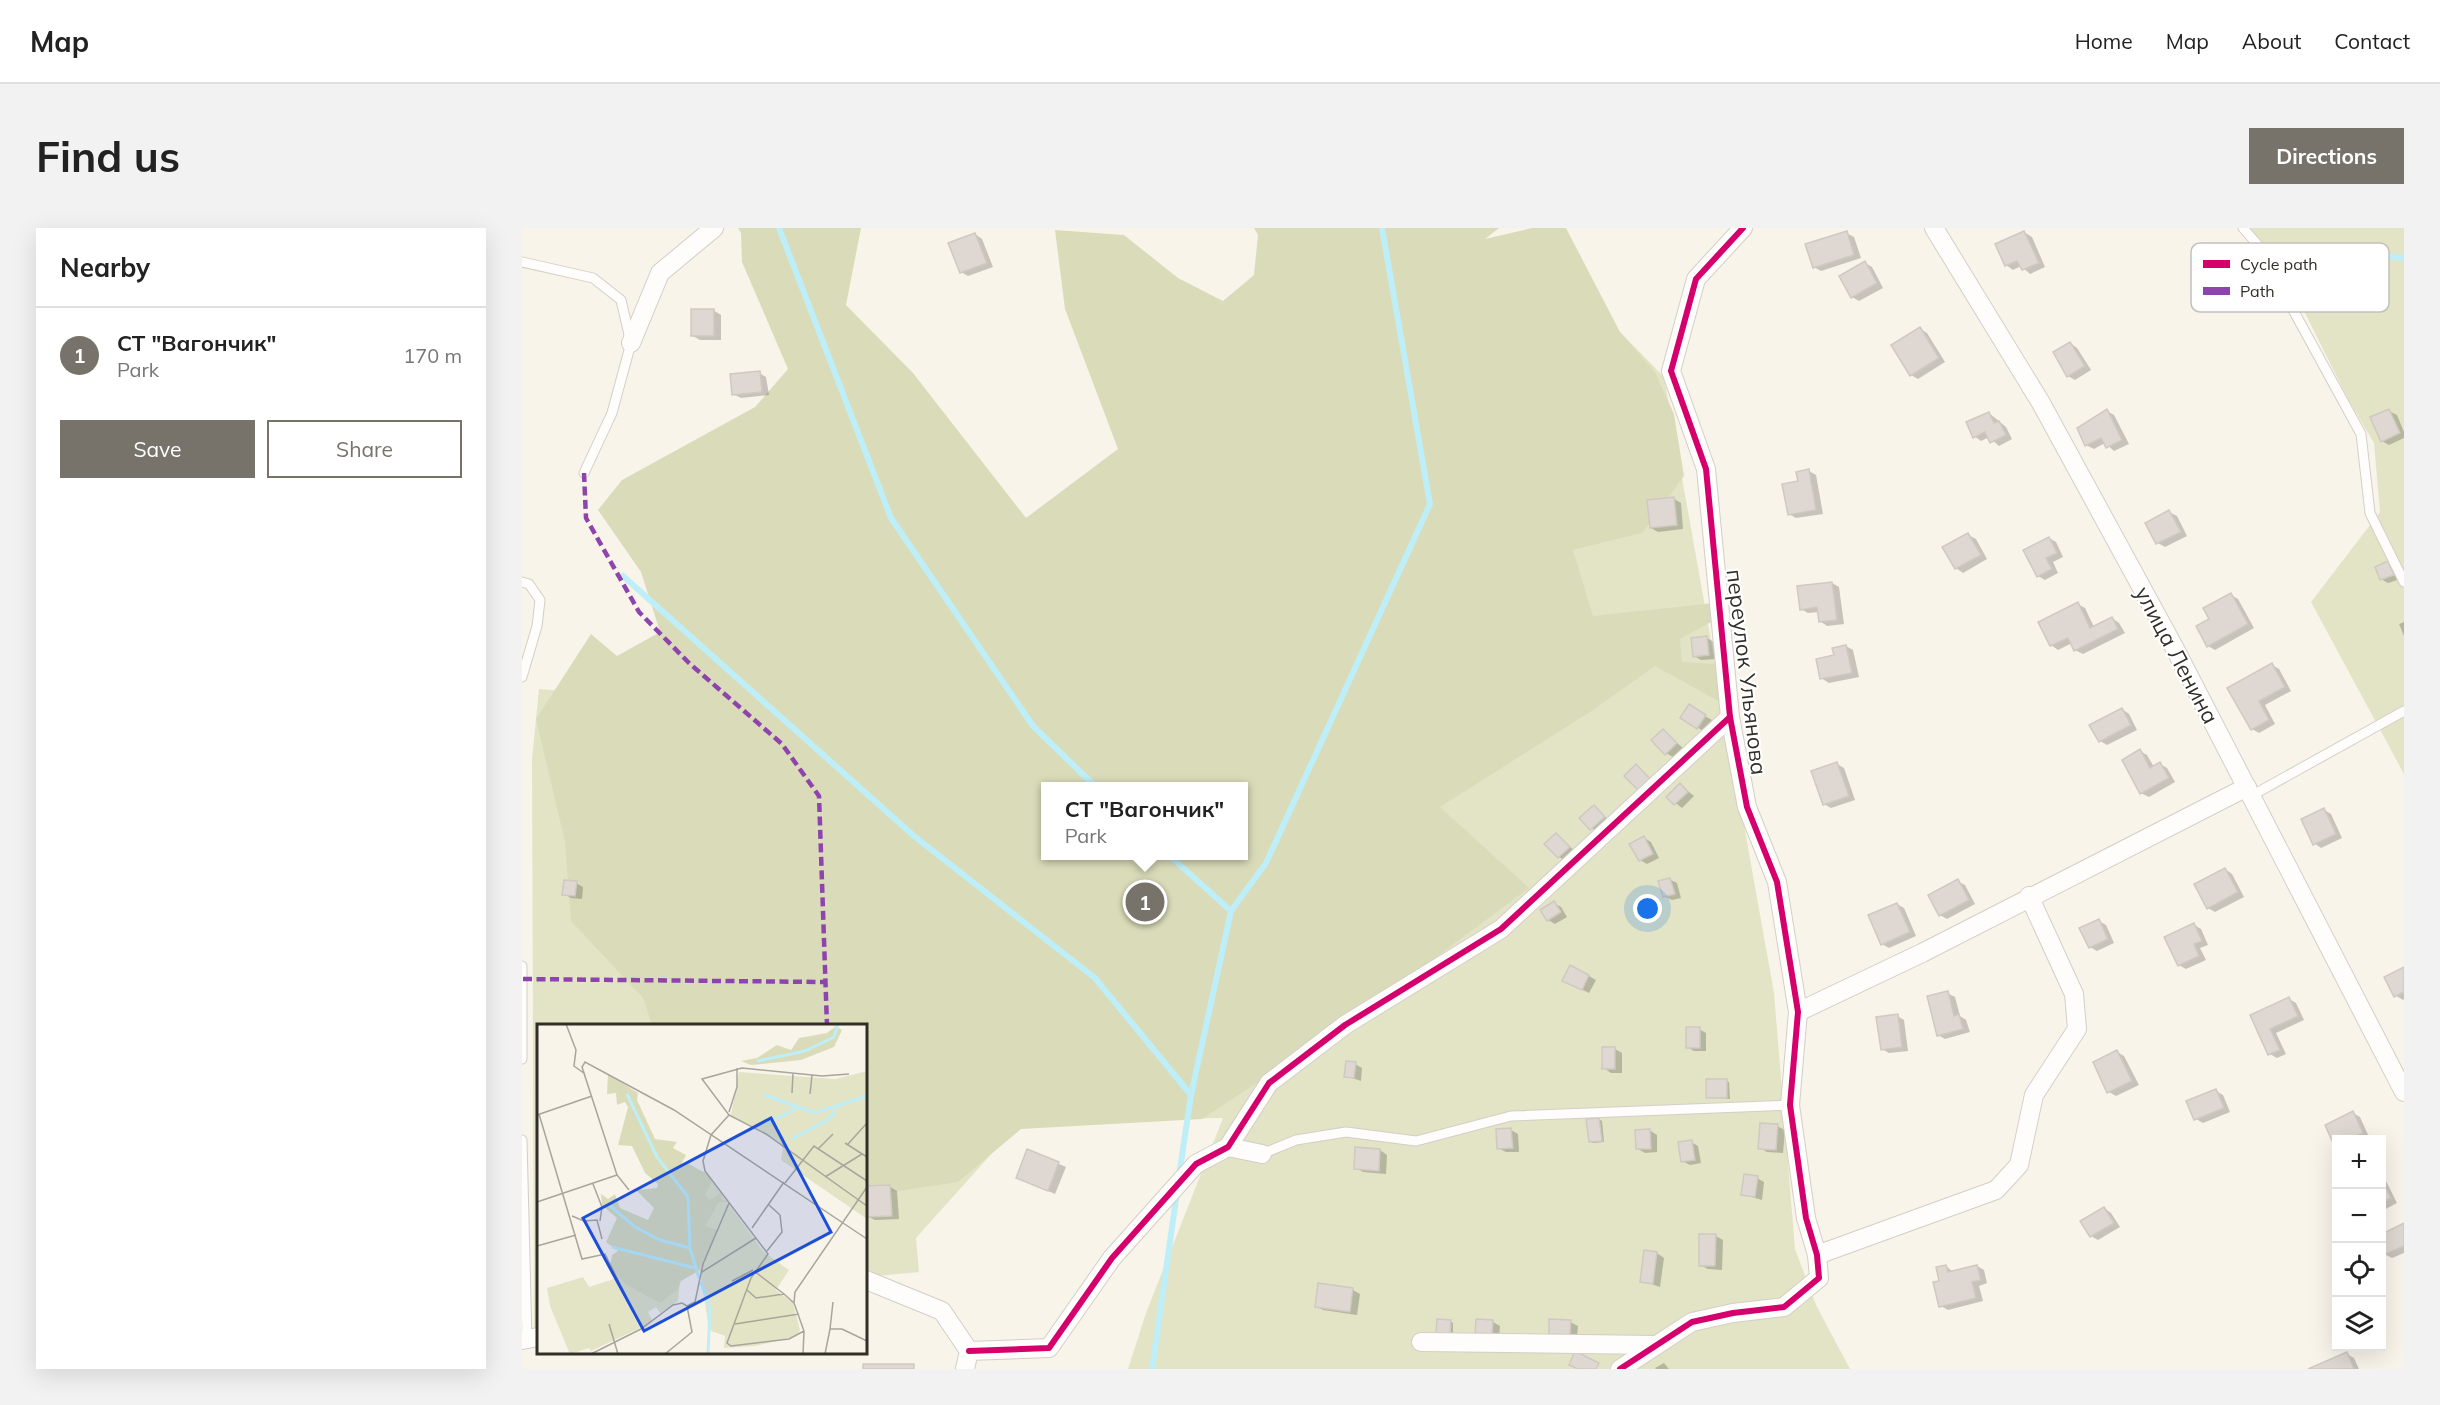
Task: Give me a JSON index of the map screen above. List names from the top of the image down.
{
  "streets": {
    "street": ["улица Ленина", "переулок Ульянова"]
  },
  "legend": ["Cycle path", "Path"],
  "page": {
    "header": "Map",
    "nav": [
      "Home",
      "Map",
      "About",
      "Contact"
    ],
    "buttons": [
      "Directions",
      ["Save", "Share"]
    ],
    "title": "Find us",
    "heading": "Nearby",
    "list": [
      {
        "mark": "1",
        "name": "СТ \"Вагончик\"",
        "note": "Park",
        "value": "170 m"
      }
    ],
    "popup": ["СТ \"Вагончик\"", "Park"],
    "pins": "1",
    "map_buttons": ["+", "−"]
  }
}
